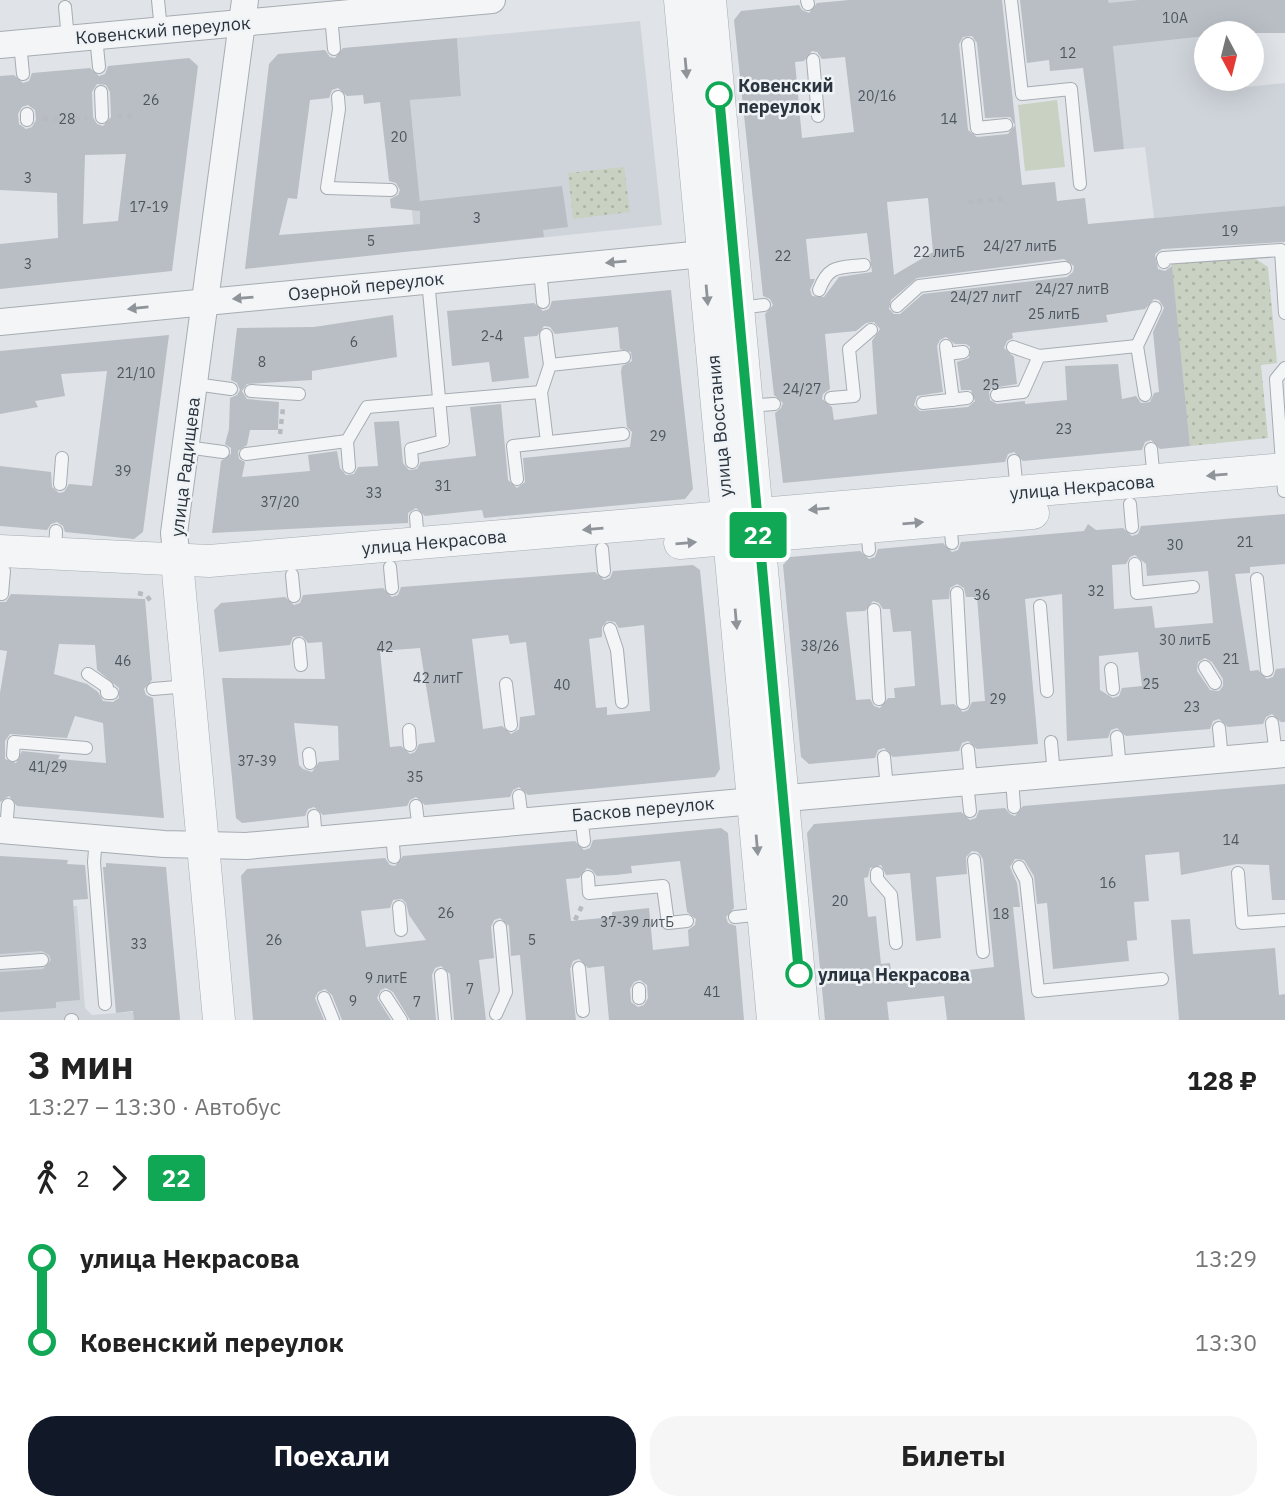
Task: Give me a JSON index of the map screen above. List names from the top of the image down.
{
  "streets": {
    "street": [
      "Ковенский переулок",
      "Озерной переулок",
      "улица Восстания",
      "улица Радищева",
      "улица Некрасова",
      "Басков переулок"
    ]
  },
  "crossings": [
    ["Ковенский переулок", "улица Радищева"],
    ["Озерной переулок", "улица Восстания"],
    ["Озерной переулок", "улица Радищева"],
    ["улица Восстания", "улица Некрасова"],
    ["улица Восстания", "Басков переулок"],
    ["улица Радищева", "улица Некрасова"],
    ["улица Радищева", "Басков переулок"]
  ],
  "one_way": ["Озерной переулок"],
  "places": ["Ковенский переулок", "улица Некрасова"],
  "lines": ["bus line 22"],
  "house_numbers": [
    "10А",
    "12",
    "20/16",
    "26",
    "28",
    "14",
    "20",
    "3",
    "17-19",
    "3",
    "19",
    "5",
    "24/27 литБ",
    "22 литБ",
    "22",
    "3",
    "24/27 литВ",
    "24/27 литГ",
    "25 литБ",
    "2-4",
    "6",
    "8",
    "21/10",
    "25",
    "24/27",
    "23",
    "29",
    "39",
    "31",
    "33",
    "37/20",
    "21",
    "30",
    "32",
    "36",
    "30 литБ",
    "38/26",
    "42",
    "21",
    "46",
    "42 литГ",
    "25",
    "40",
    "29",
    "23",
    "37-39",
    "41/29",
    "35",
    "14",
    "16",
    "20",
    "26",
    "18",
    "37-39 литБ",
    "26",
    "5",
    "33",
    "9 литЕ",
    "7",
    "41",
    "9",
    "7"
  ],
  "north": "bottom",
  "page": {
    "on_map": "22",
    "heading": ["3 мин", "13:27 – 13:30 · Автобус", "128 ₽"],
    "legs": ["2", "22"],
    "list": [
      {
        "name": "улица Некрасова",
        "value": "13:29"
      },
      {
        "name": "Ковенский переулок",
        "value": "13:30"
      }
    ],
    "buttons": ["Поехали", "Билеты"]
  }
}
